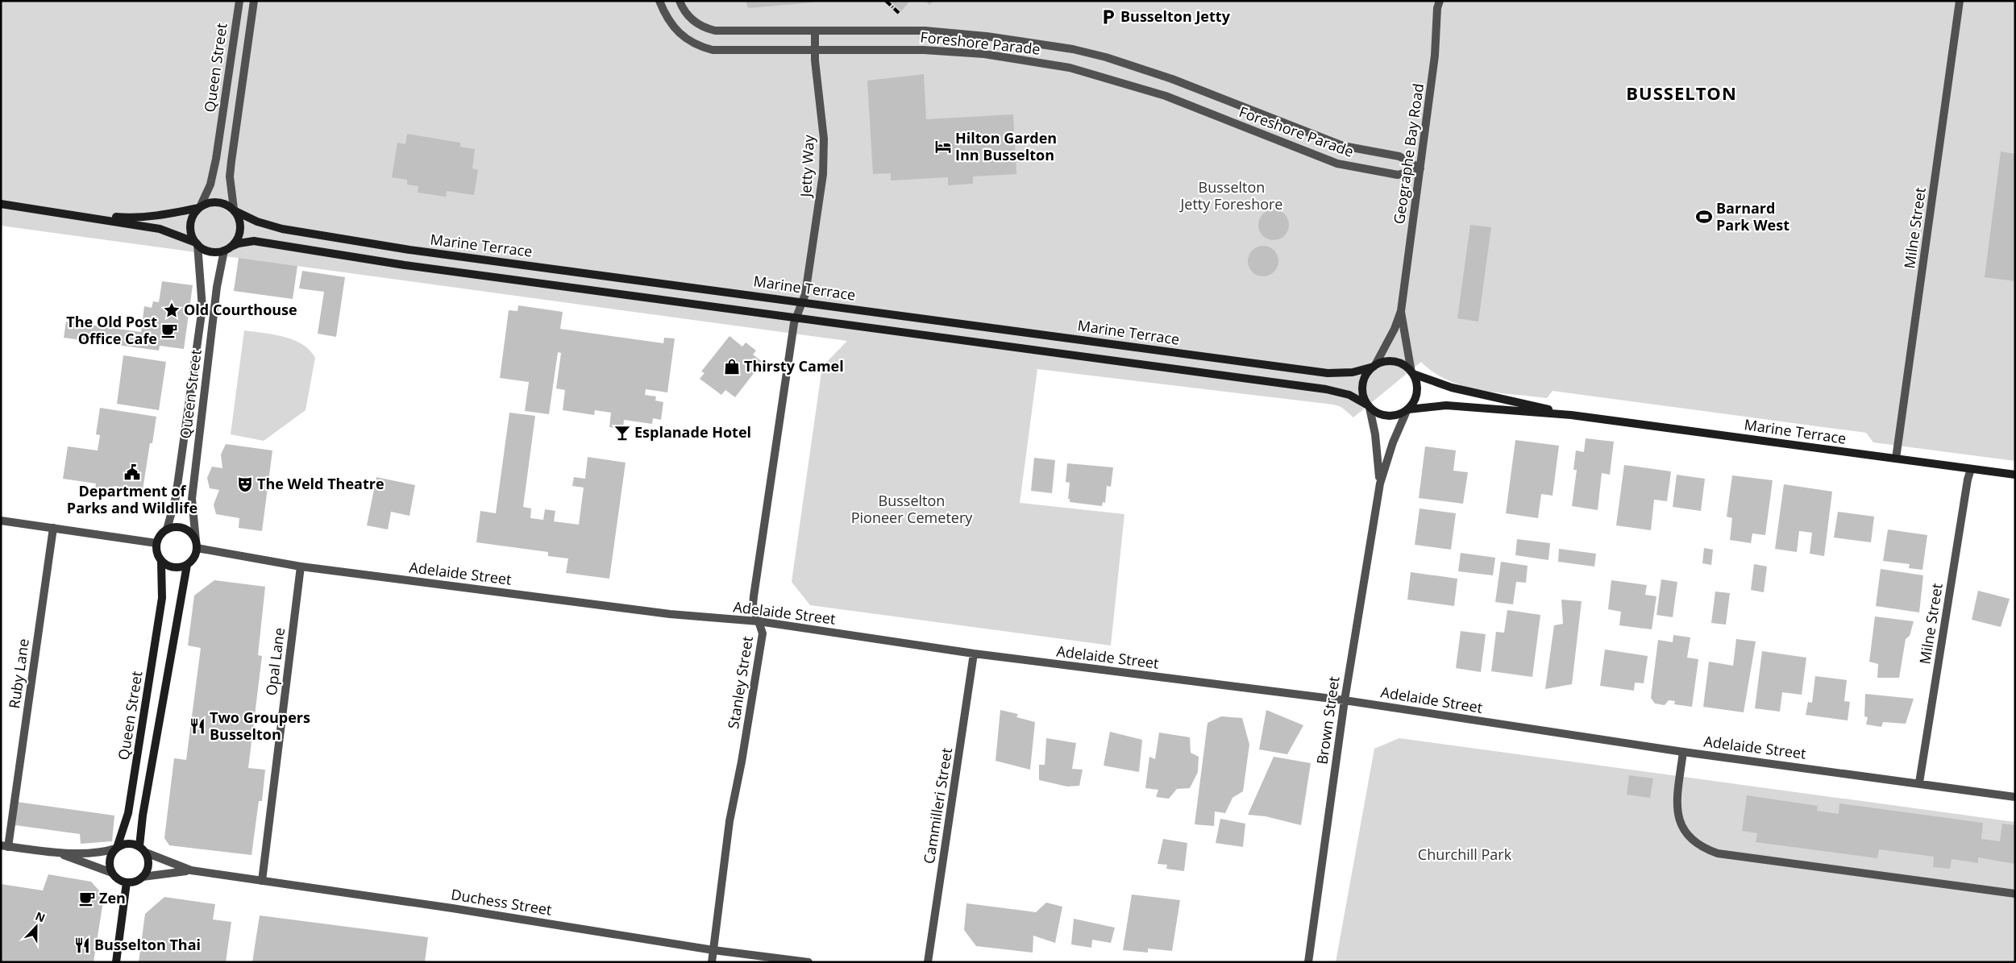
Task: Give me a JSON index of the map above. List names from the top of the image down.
{
  "streets": {
    "street": [
      "Foreshore Parade",
      "Queen Street",
      "Geographe Bay Road",
      "Jetty Way",
      "Milne Street",
      "Marine Terrace",
      "Adelaide Street",
      "Opal Lane",
      "Ruby Lane",
      "Stanley Street",
      "Brown Street",
      "Cammilleri Street",
      "Duchess Street"
    ]
  },
  "crossings": [
    ["Foreshore Parade", "Geographe Bay Road"],
    ["Foreshore Parade", "Jetty Way"],
    ["Queen Street", "Marine Terrace"],
    ["Queen Street", "Adelaide Street"],
    ["Queen Street", "Duchess Street"],
    ["Geographe Bay Road", "Marine Terrace"],
    ["Geographe Bay Road", "Brown Street"],
    ["Jetty Way", "Marine Terrace"],
    ["Jetty Way", "Stanley Street"],
    ["Milne Street", "Marine Terrace"],
    ["Milne Street", "Adelaide Street"],
    ["Marine Terrace", "Stanley Street"],
    ["Marine Terrace", "Brown Street"],
    ["Adelaide Street", "Opal Lane"],
    ["Adelaide Street", "Stanley Street"],
    ["Adelaide Street", "Brown Street"],
    ["Adelaide Street", "Cammilleri Street"],
    ["Opal Lane", "Duchess Street"],
    ["Stanley Street", "Duchess Street"]
  ],
  "districts": ["BUSSELTON"],
  "parks": ["Busselton Jetty Foreshore", "Busselton Pioneer Cemetery", "Churchill Park"],
  "places": {
    "parking": ["Busselton Jetty"],
    "hotel": ["Hilton Garden Inn Busselton"],
    "sports": ["Barnard Park West"],
    "place": ["Old Courthouse"],
    "cafe": ["The Old Post Office Cafe", "Zen"],
    "shop": ["Thirsty Camel"],
    "bar": ["Esplanade Hotel"],
    "public building": ["Department of Parks and Wildlife"],
    "theatre": ["The Weld Theatre"],
    "restaurant": ["Two Groupers Busselton", "Busselton Thai"]
  },
  "north": "top"
}
